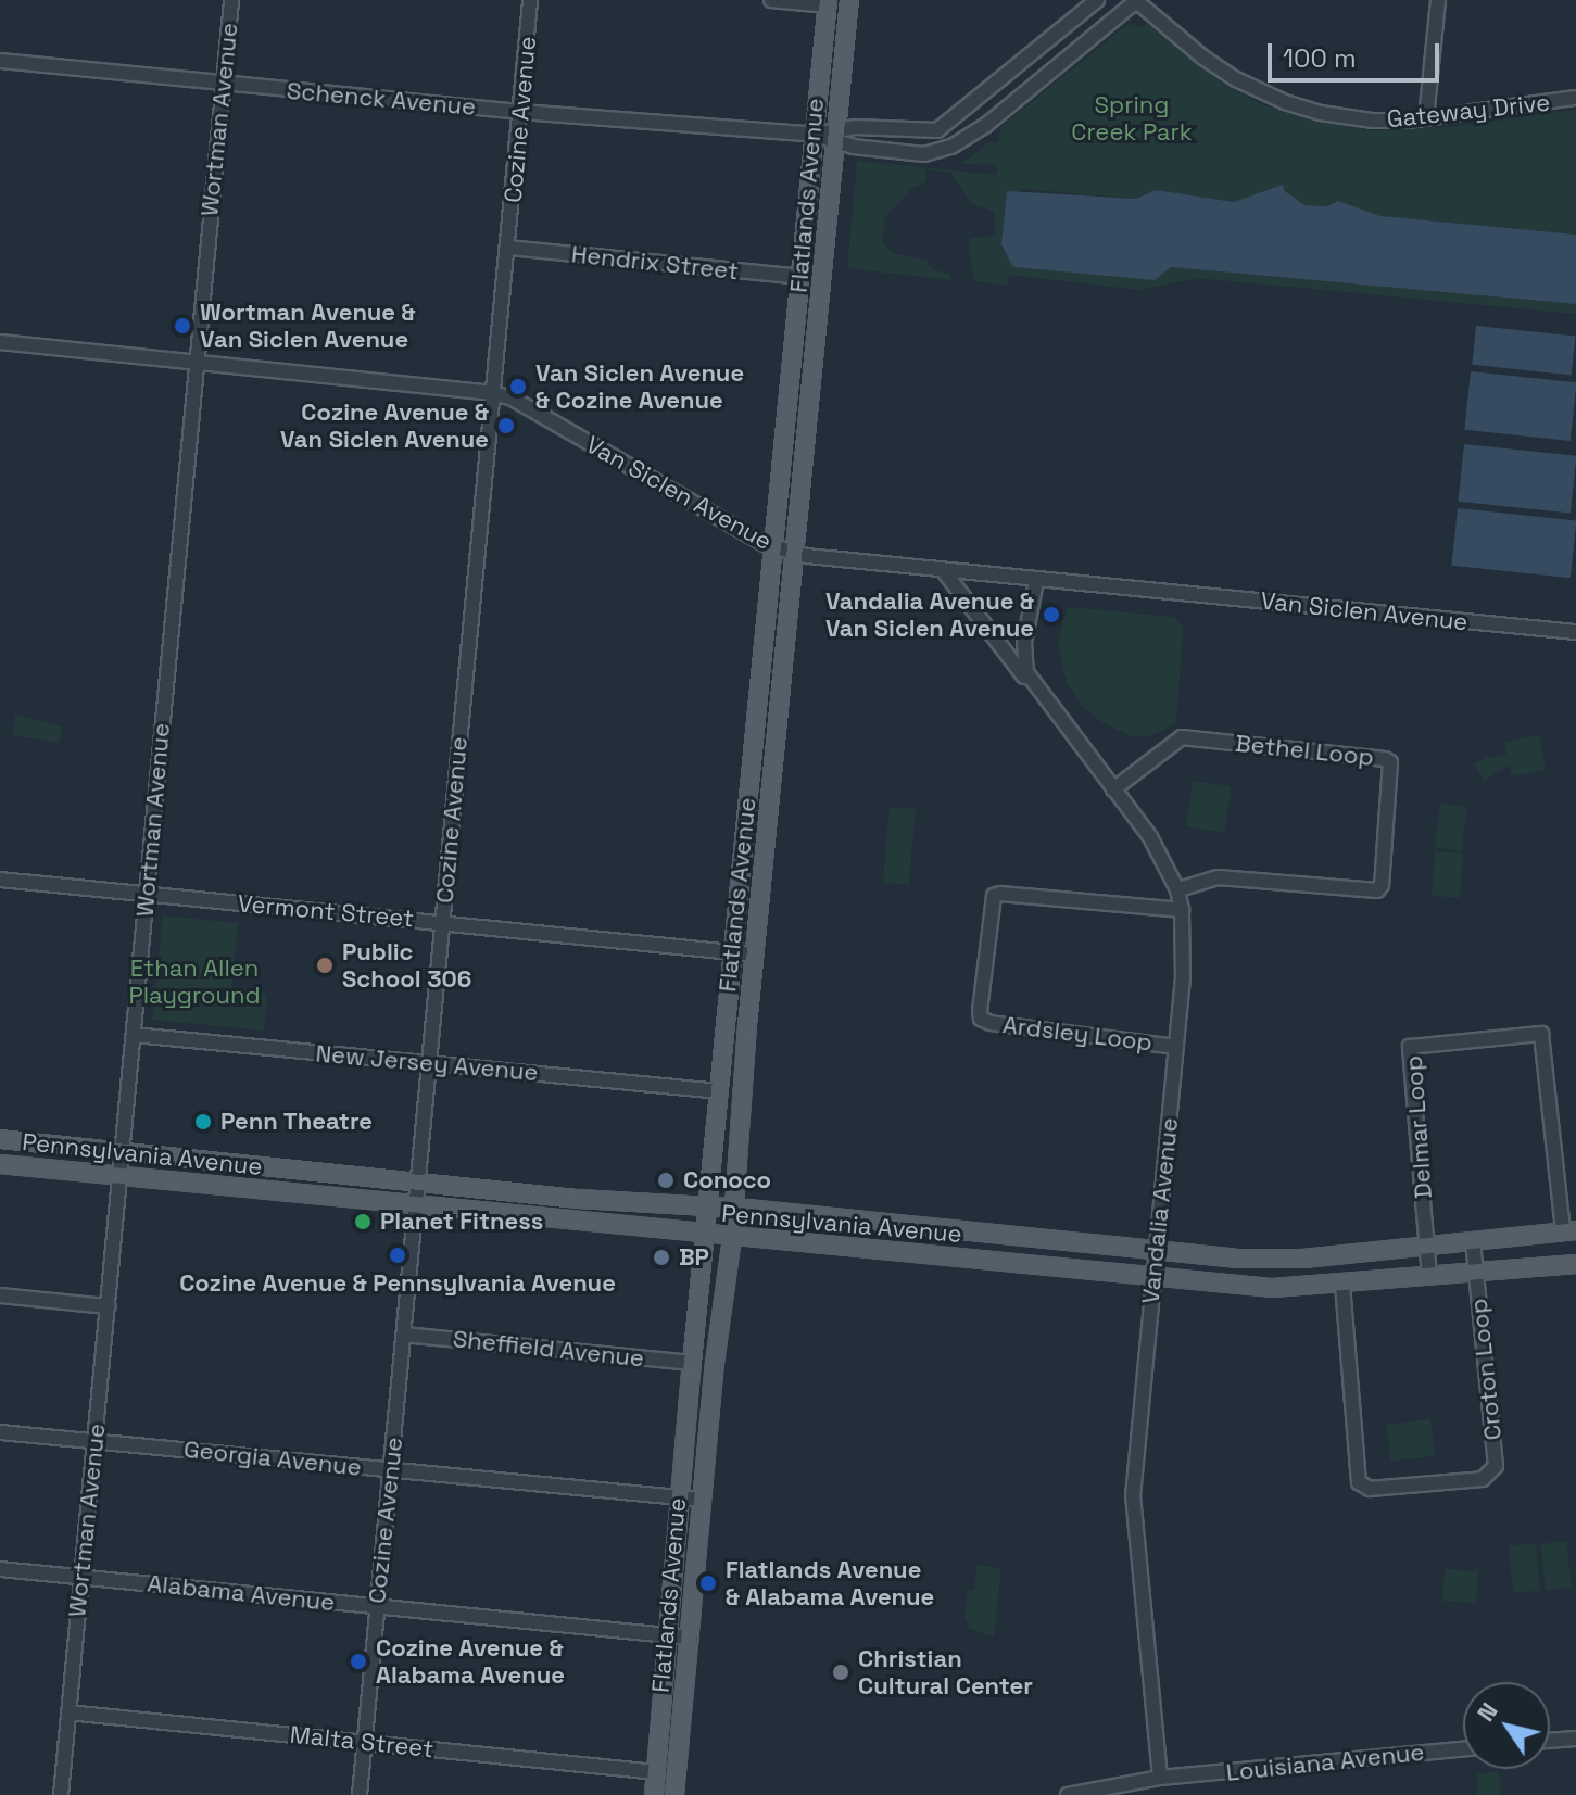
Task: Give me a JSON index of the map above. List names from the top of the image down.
{
  "streets": {
    "main road": ["Flatlands Avenue", "Pennsylvania Avenue"],
    "street": [
      "Schenck Avenue",
      "Gateway Drive",
      "Wortman Avenue",
      "Cozine Avenue",
      "Hendrix Street",
      "Van Siclen Avenue",
      "Bethel Loop",
      "Vermont Street",
      "Ardsley Loop",
      "New Jersey Avenue",
      "Delmar Loop",
      "Vandalia Avenue",
      "Sheffield Avenue",
      "Croton Loop",
      "Georgia Avenue",
      "Alabama Avenue",
      "Malta Street",
      "Louisiana Avenue"
    ]
  },
  "crossings": [
    ["Schenck Avenue", "Wortman Avenue"],
    ["Schenck Avenue", "Cozine Avenue"],
    ["Schenck Avenue", "Flatlands Avenue"],
    ["Wortman Avenue", "Van Siclen Avenue"],
    ["Wortman Avenue", "Vermont Street"],
    ["Wortman Avenue", "New Jersey Avenue"],
    ["Wortman Avenue", "Pennsylvania Avenue"],
    ["Wortman Avenue", "Georgia Avenue"],
    ["Wortman Avenue", "Alabama Avenue"],
    ["Wortman Avenue", "Malta Street"],
    ["Cozine Avenue", "Hendrix Street"],
    ["Cozine Avenue", "Van Siclen Avenue"],
    ["Cozine Avenue", "Vermont Street"],
    ["Cozine Avenue", "New Jersey Avenue"],
    ["Cozine Avenue", "Pennsylvania Avenue"],
    ["Cozine Avenue", "Sheffield Avenue"],
    ["Cozine Avenue", "Georgia Avenue"],
    ["Cozine Avenue", "Alabama Avenue"],
    ["Cozine Avenue", "Malta Street"],
    ["Flatlands Avenue", "Hendrix Street"],
    ["Flatlands Avenue", "Van Siclen Avenue"],
    ["Flatlands Avenue", "Vermont Street"],
    ["Flatlands Avenue", "New Jersey Avenue"],
    ["Flatlands Avenue", "Pennsylvania Avenue"],
    ["Flatlands Avenue", "Sheffield Avenue"],
    ["Flatlands Avenue", "Georgia Avenue"],
    ["Flatlands Avenue", "Alabama Avenue"],
    ["Flatlands Avenue", "Malta Street"],
    ["Van Siclen Avenue", "Vandalia Avenue"],
    ["Bethel Loop", "Vandalia Avenue"],
    ["Ardsley Loop", "Vandalia Avenue"],
    ["Delmar Loop", "Pennsylvania Avenue"],
    ["Pennsylvania Avenue", "Vandalia Avenue"],
    ["Pennsylvania Avenue", "Croton Loop"],
    ["Vandalia Avenue", "Louisiana Avenue"]
  ],
  "parks": ["Spring Creek Park", "Ethan Allen Playground"],
  "places": [
    "Wortman Avenue & Van Siclen Avenue",
    "Van Siclen Avenue & Cozine Avenue",
    "Cozine Avenue & Van Siclen Avenue",
    "Vandalia Avenue & Van Siclen Avenue",
    "Public School 306",
    "Penn Theatre",
    "Conoco",
    "Planet Fitness",
    "Cozine Avenue & Pennsylvania Avenue",
    "BP",
    "Flatlands Avenue & Alabama Avenue",
    "Cozine Avenue & Alabama Avenue",
    "Christian Cultural Center"
  ],
  "scale_bar": "100 m",
  "north": "top left"
}
